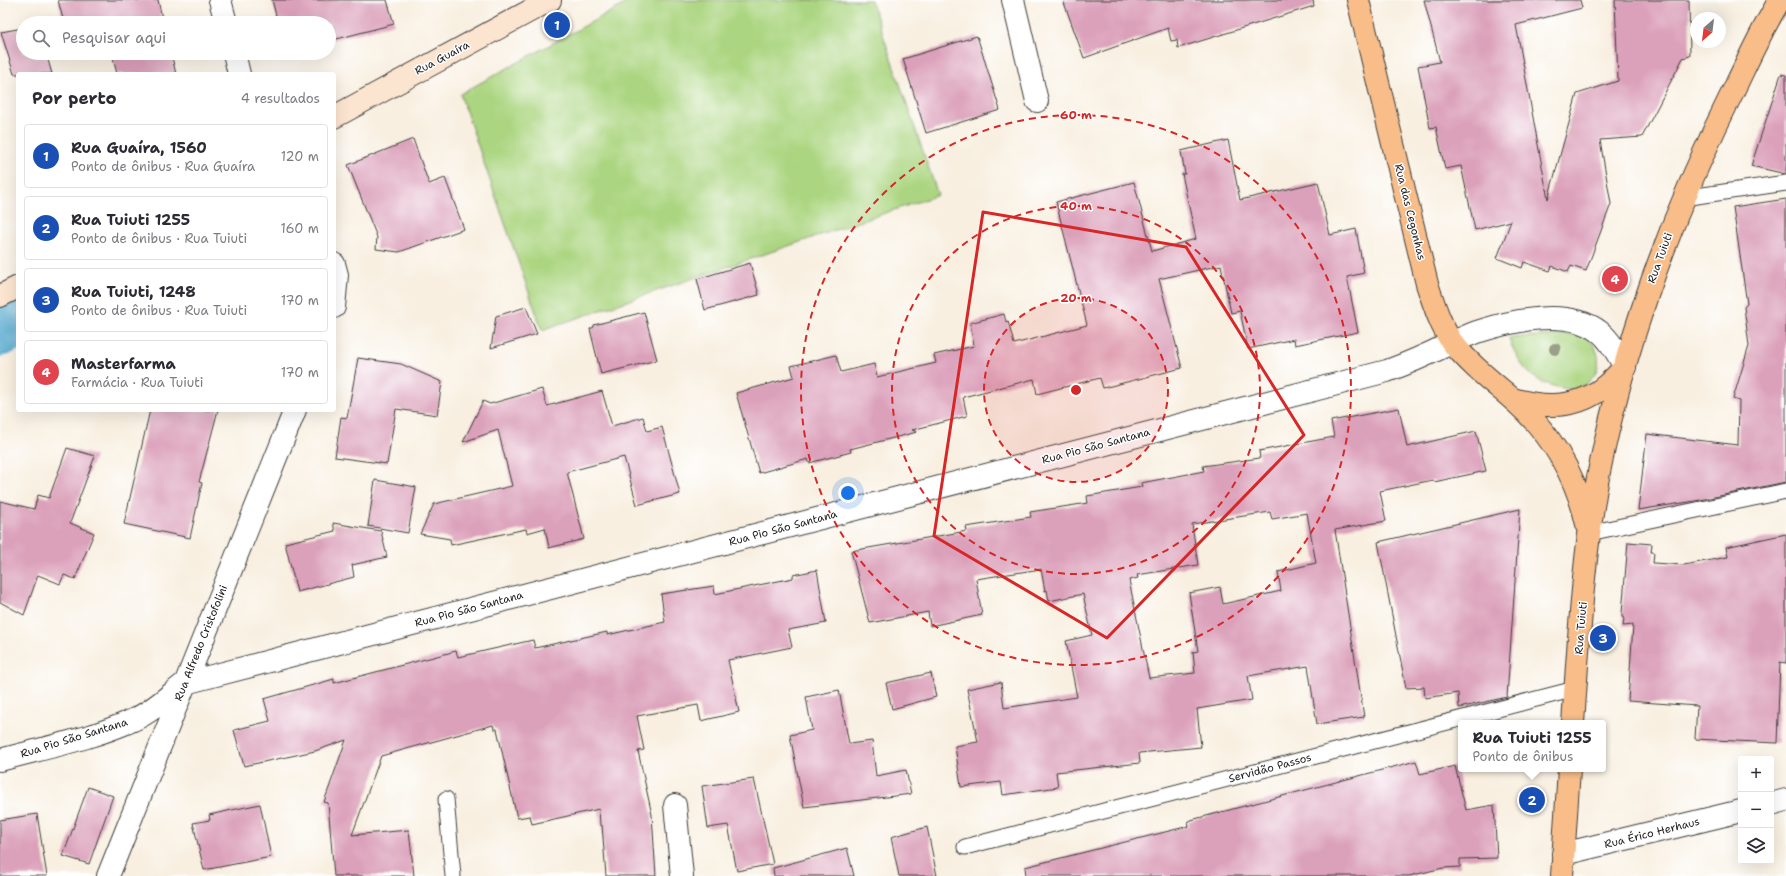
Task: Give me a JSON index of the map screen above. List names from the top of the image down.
{
  "streets": {
    "main road": ["Rua das Cegonhas", "Rua Tuiuti"],
    "street": [
      "Rua Guaíra",
      "Rua Pio São Santana",
      "Rua Alfredo Cristofolini",
      "Rua Érico Herhaus"
    ],
    "lane": ["Servidão Passos"]
  },
  "crossings": [
    ["Rua das Cegonhas", "Rua Tuiuti"],
    ["Rua das Cegonhas", "Rua Pio São Santana"],
    ["Rua Tuiuti", "Rua Pio São Santana"],
    ["Rua Tuiuti", "Servidão Passos"],
    ["Rua Pio São Santana", "Rua Alfredo Cristofolini"]
  ],
  "north": "bottom left",
  "page": {
    "pins": [
      "1",
      "4",
      "3",
      "2"
    ],
    "search": "Pesquisar aqui",
    "heading": ["Por perto", "4 resultados"],
    "list": [
      {
        "mark": "1",
        "name": "Rua Guaíra, 1560",
        "note": "Ponto de ônibus · Rua Guaíra",
        "value": "120 m"
      },
      {
        "mark": "2",
        "name": "Rua Tuiuti 1255",
        "note": "Ponto de ônibus · Rua Tuiuti",
        "value": "160 m"
      },
      {
        "mark": "3",
        "name": "Rua Tuiuti, 1248",
        "note": "Ponto de ônibus · Rua Tuiuti",
        "value": "170 m"
      },
      {
        "mark": "4",
        "name": "Masterfarma",
        "note": "Farmácia · Rua Tuiuti",
        "value": "170 m"
      }
    ],
    "popup": ["Rua Tuiuti 1255", "Ponto de ônibus"],
    "map_buttons": ["+", "−"]
  },
  "rings": ["60 m", "40 m", "20 m"]
}
